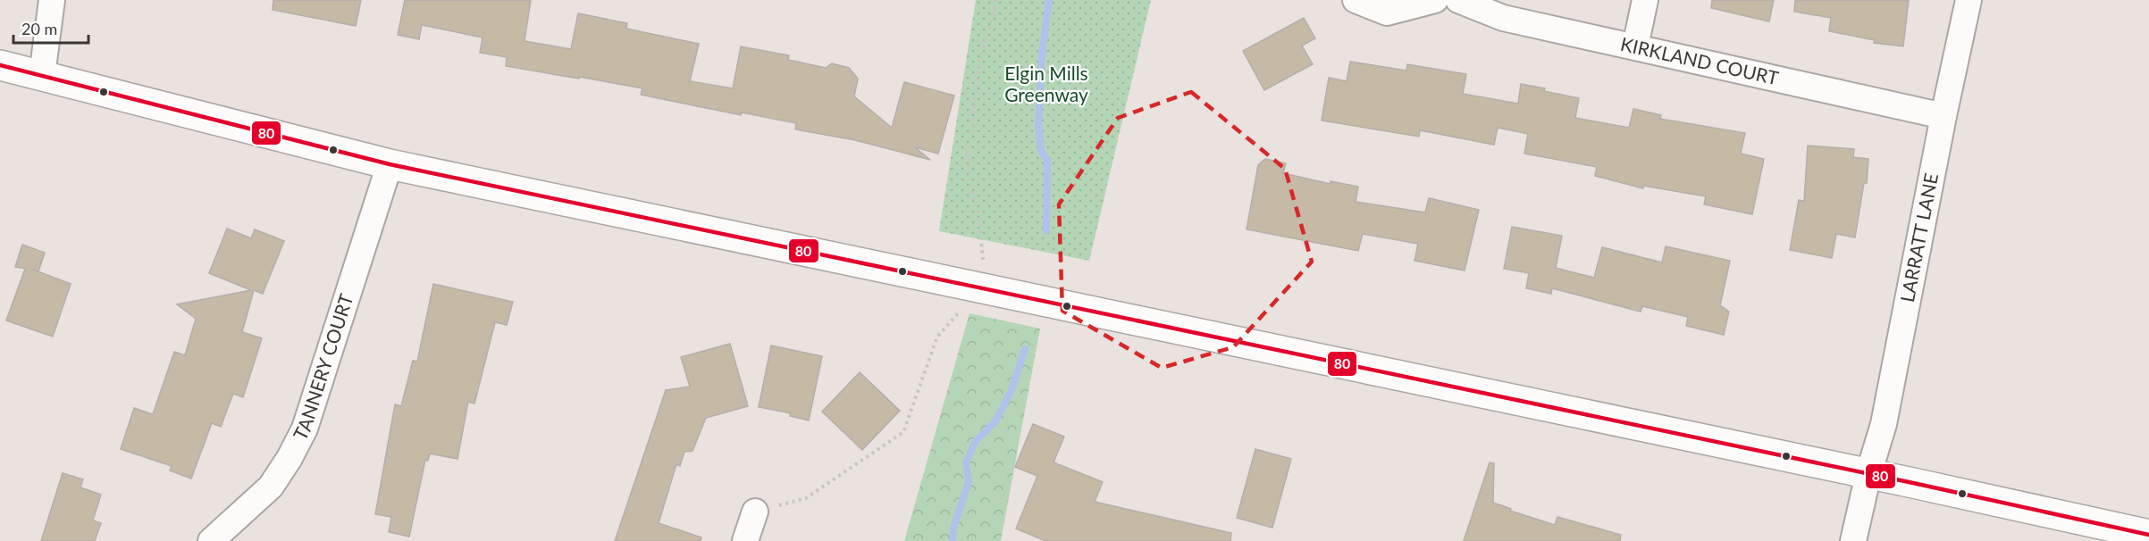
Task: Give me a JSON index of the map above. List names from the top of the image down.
{
  "streets": {
    "street": ["KIRKLAND COURT", "LARRATT LANE", "TANNERY COURT"]
  },
  "crossings": [
    ["KIRKLAND COURT", "LARRATT LANE"]
  ],
  "parks": ["Elgin Mills Greenway"],
  "lines": ["transit line 80"],
  "scale_bar": "20 m"
}
